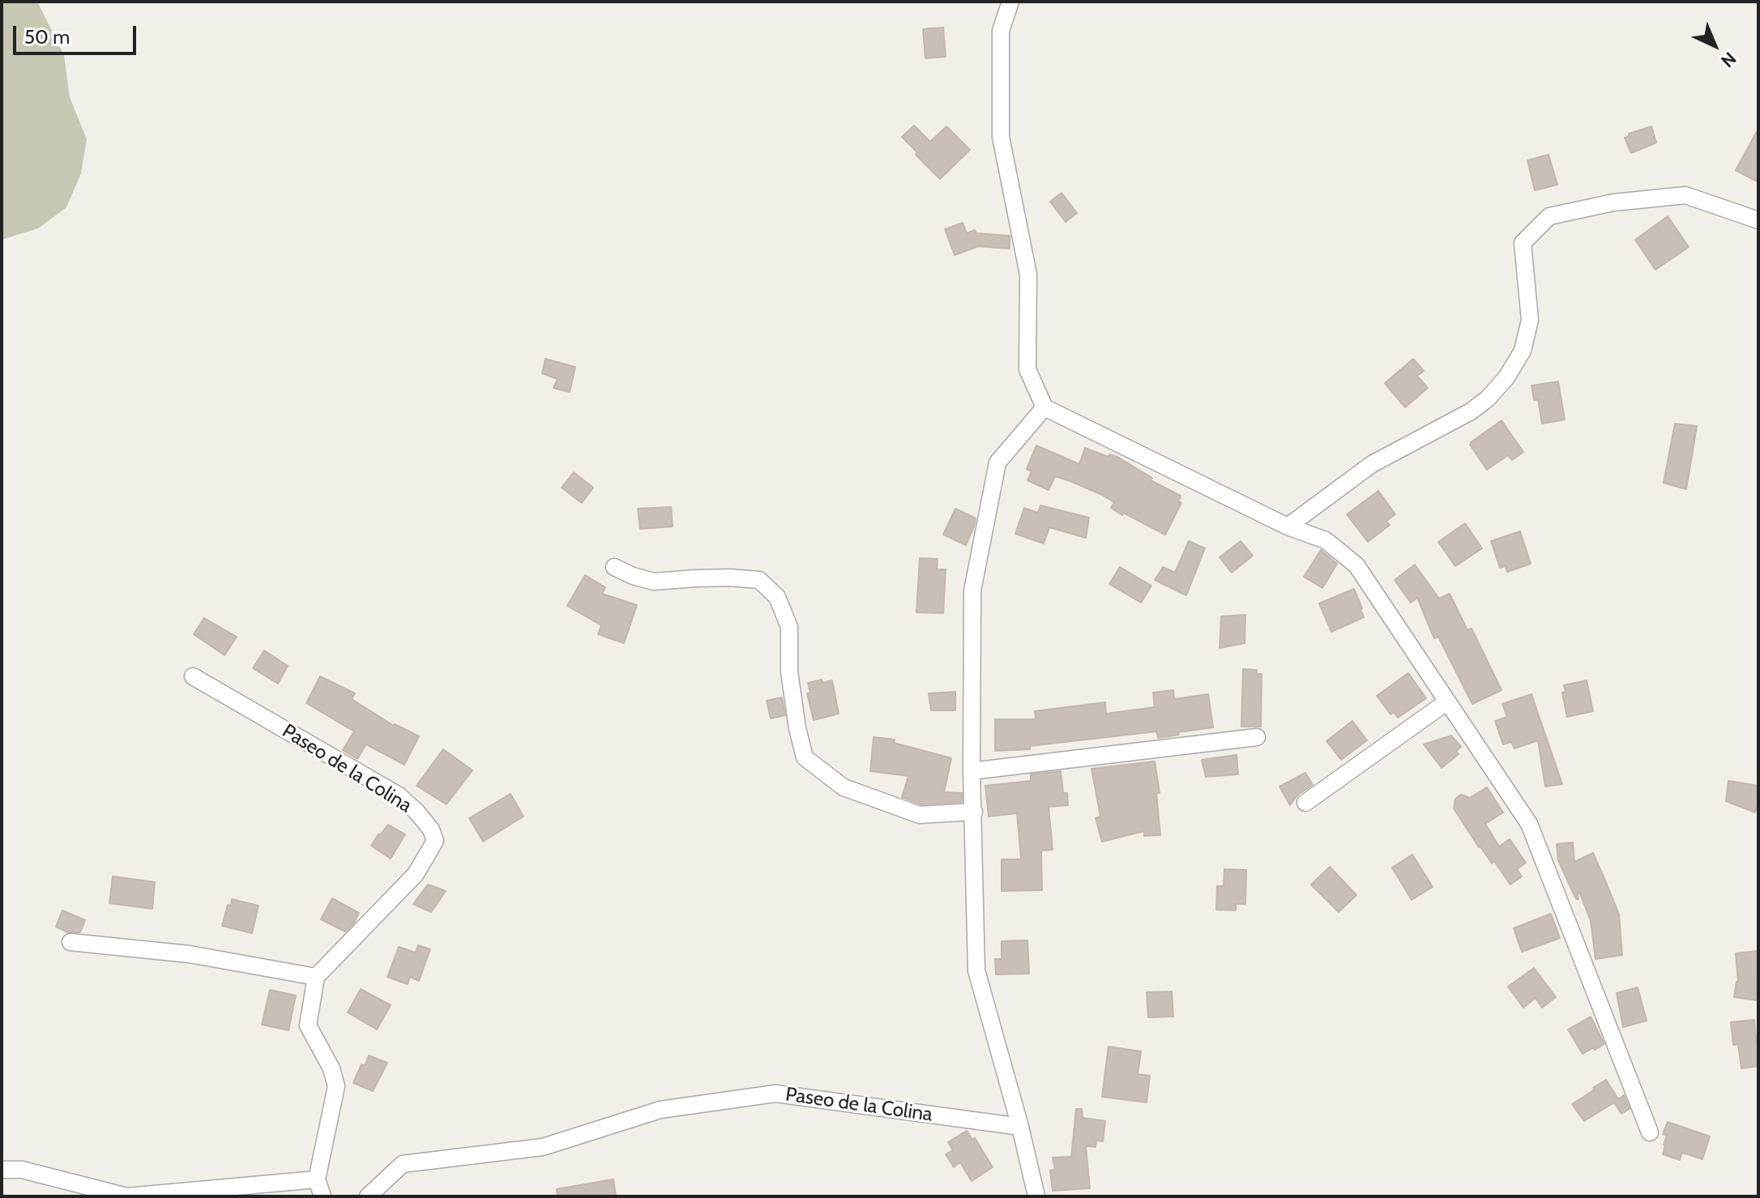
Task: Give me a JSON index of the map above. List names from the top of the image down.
{
  "streets": {
    "street": ["Paseo de la Colina"]
  },
  "scale_bar": "50 m",
  "north": "bottom right"
}
